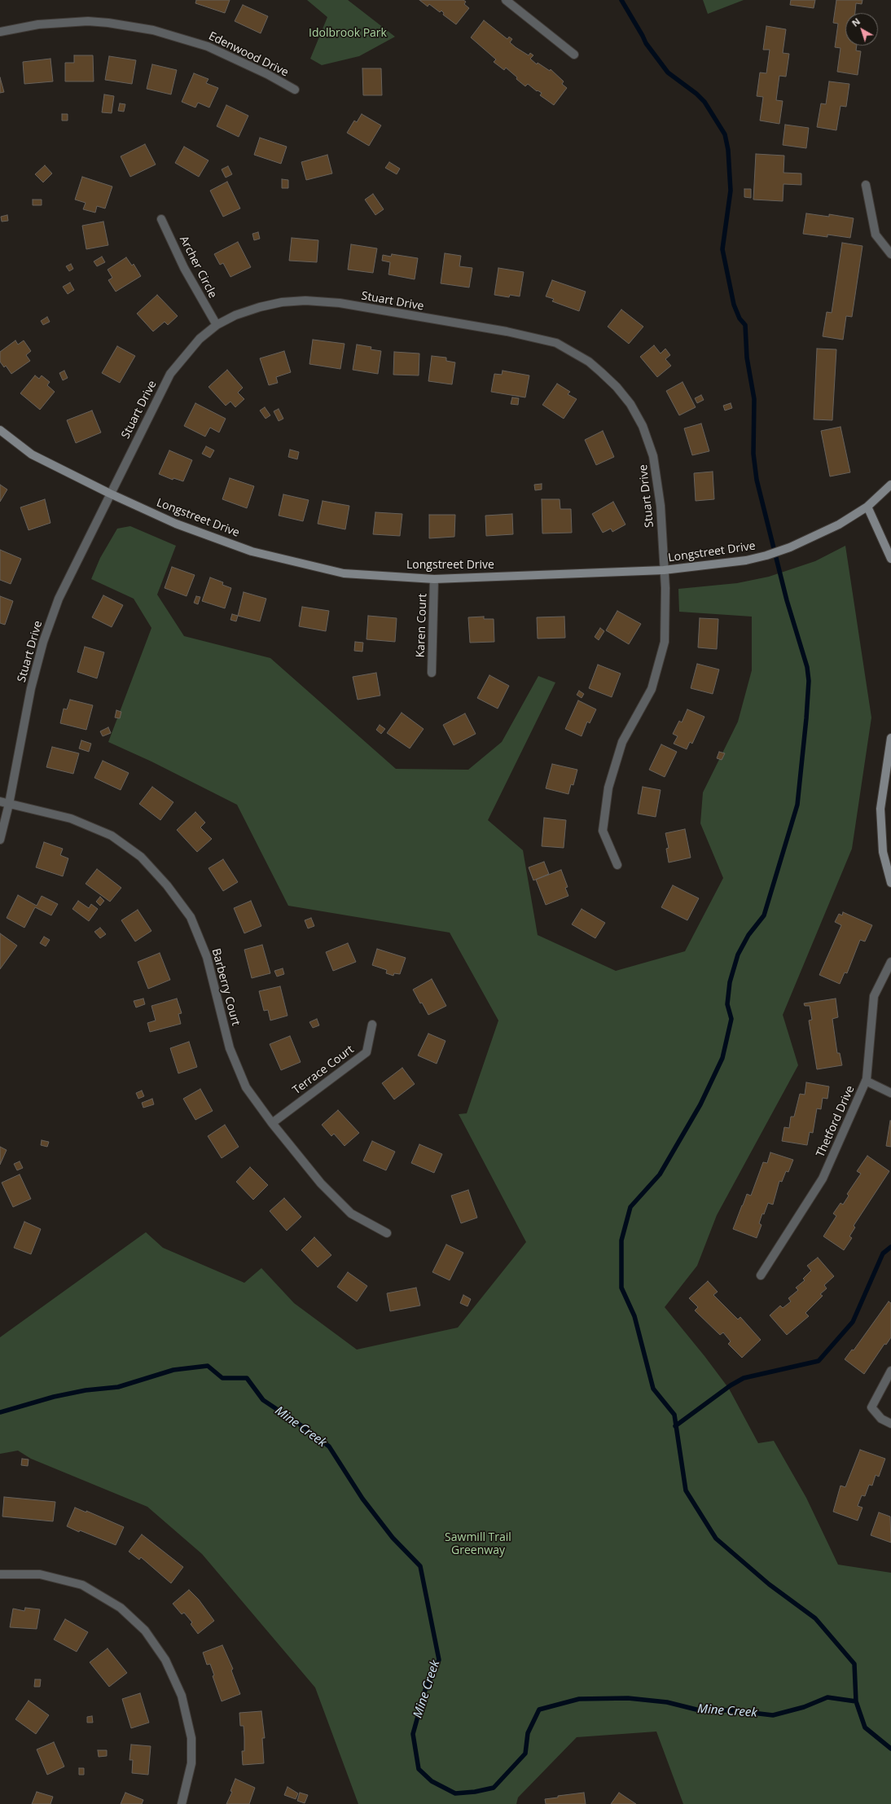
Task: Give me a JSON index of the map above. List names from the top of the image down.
{
  "streets": {
    "street": [
      "Edenwood Drive",
      "Archer Circle",
      "Stuart Drive",
      "Longstreet Drive",
      "Karen Court",
      "Barberry Court",
      "Terrace Court",
      "Thetford Drive"
    ]
  },
  "crossings": [
    ["Archer Circle", "Stuart Drive"],
    ["Stuart Drive", "Longstreet Drive"],
    ["Stuart Drive", "Barberry Court"],
    ["Longstreet Drive", "Karen Court"],
    ["Barberry Court", "Terrace Court"]
  ],
  "water": ["Mine Creek"],
  "parks": ["Idolbrook Park", "Sawmill Trail Greenway"],
  "north": "top left"
}
